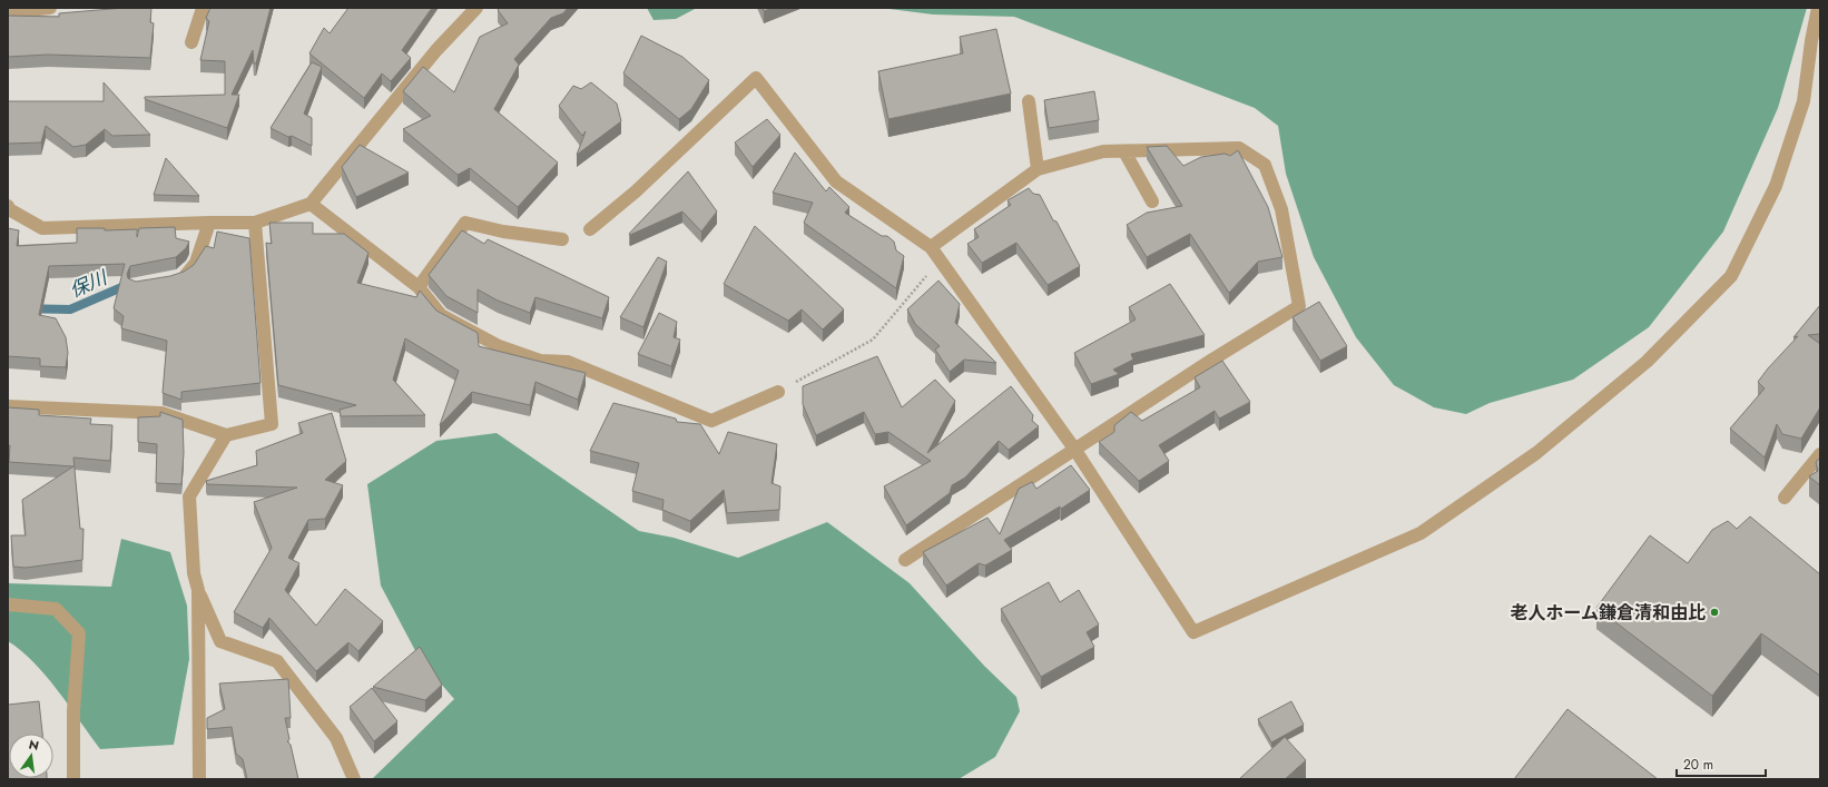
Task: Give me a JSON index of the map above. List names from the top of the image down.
{
  "water": ["保川"],
  "places": ["老人ホーム鎌倉清和由比"],
  "scale_bar": "20 m",
  "north": "top"
}
